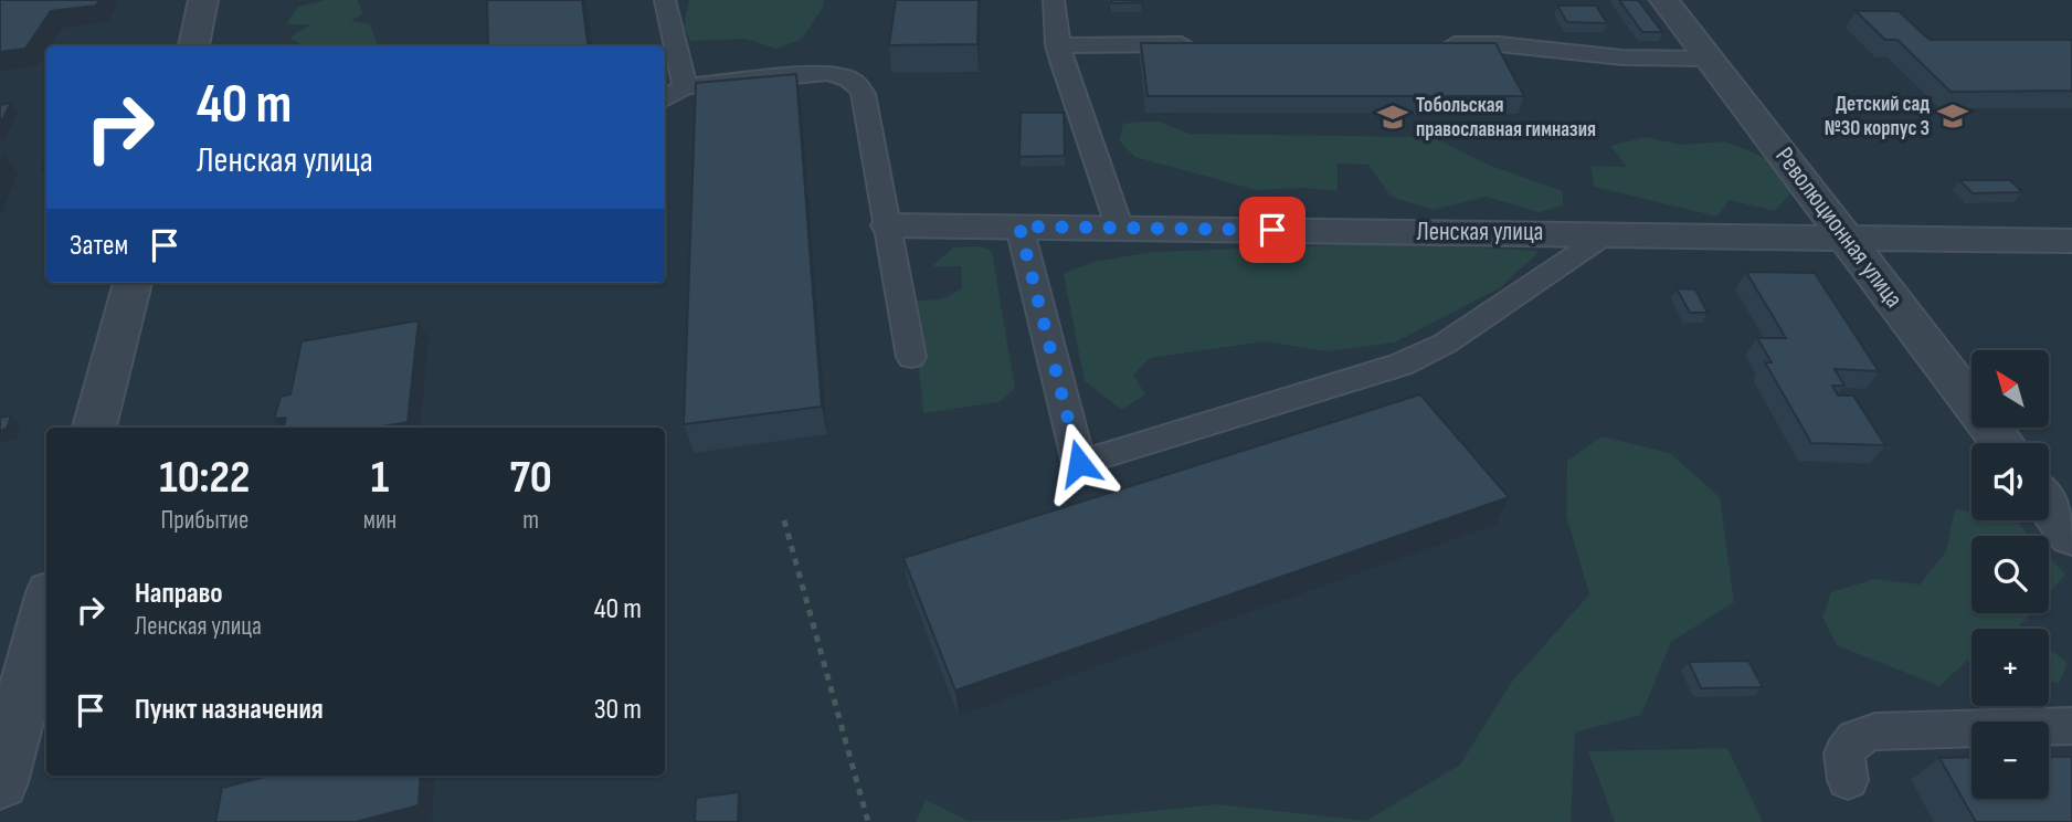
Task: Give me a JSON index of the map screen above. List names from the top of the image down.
{
  "streets": {
    "street": ["Революционная улица", "Ленская улица"]
  },
  "crossings": [
    ["Революционная улица", "Ленская улица"]
  ],
  "places": {
    "school or university": ["Детский сад №30 корпус 3", "Тобольская православная гимназия"]
  },
  "north": "top left",
  "page": {
    "turn": ["40 m", "Ленская улица"],
    "then": "Затем",
    "map_buttons": ["+", "−"],
    "eta": [
      "10:22",
      "Прибытие",
      "1",
      "мин",
      "70",
      "m"
    ],
    "list": [
      {
        "name": "Направо",
        "note": "Ленская улица",
        "value": "40 m"
      },
      {
        "name": "Пункт назначения",
        "value": "30 m"
      }
    ]
  }
}
